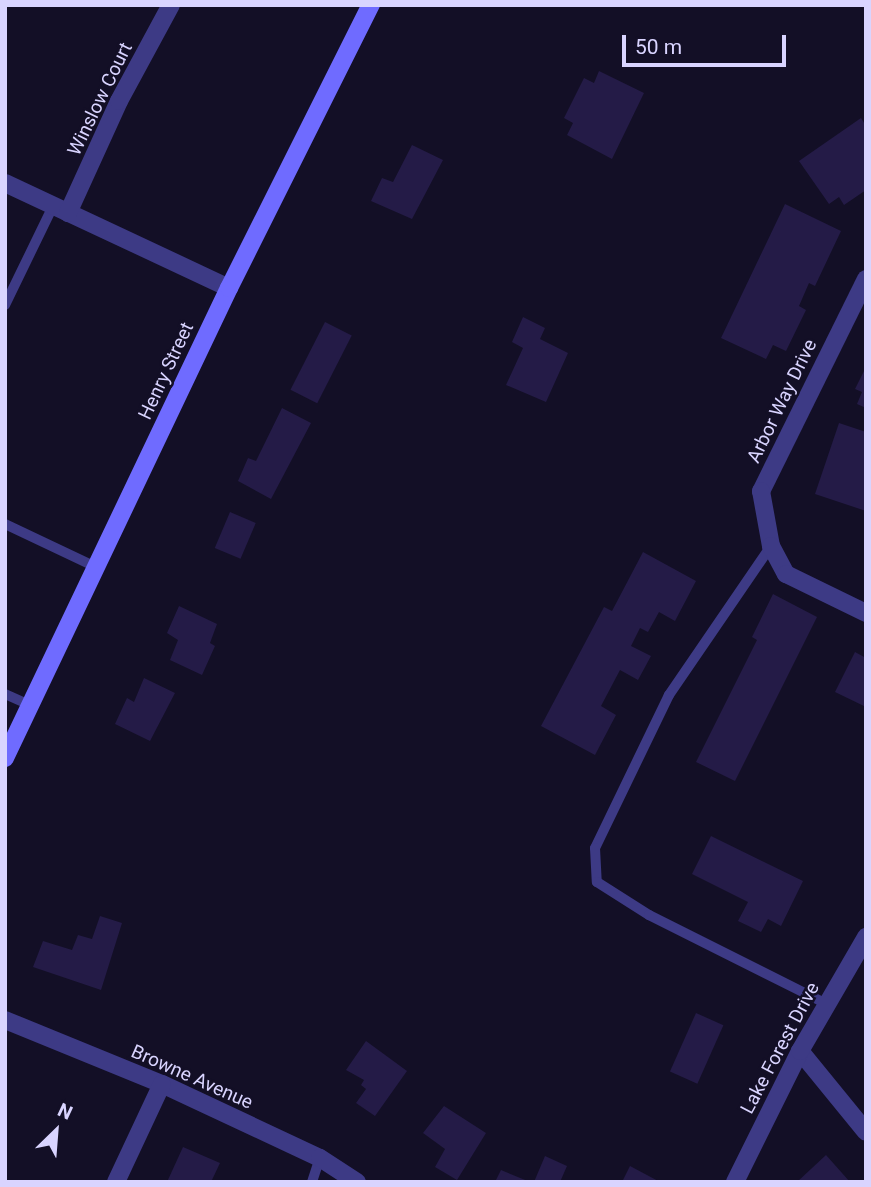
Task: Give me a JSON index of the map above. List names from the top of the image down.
{
  "streets": {
    "street": [
      "Winslow Court",
      "Henry Street",
      "Arbor Way Drive",
      "Lake Forest Drive",
      "Browne Avenue"
    ]
  },
  "scale_bar": "50 m",
  "north": "top right"
}
